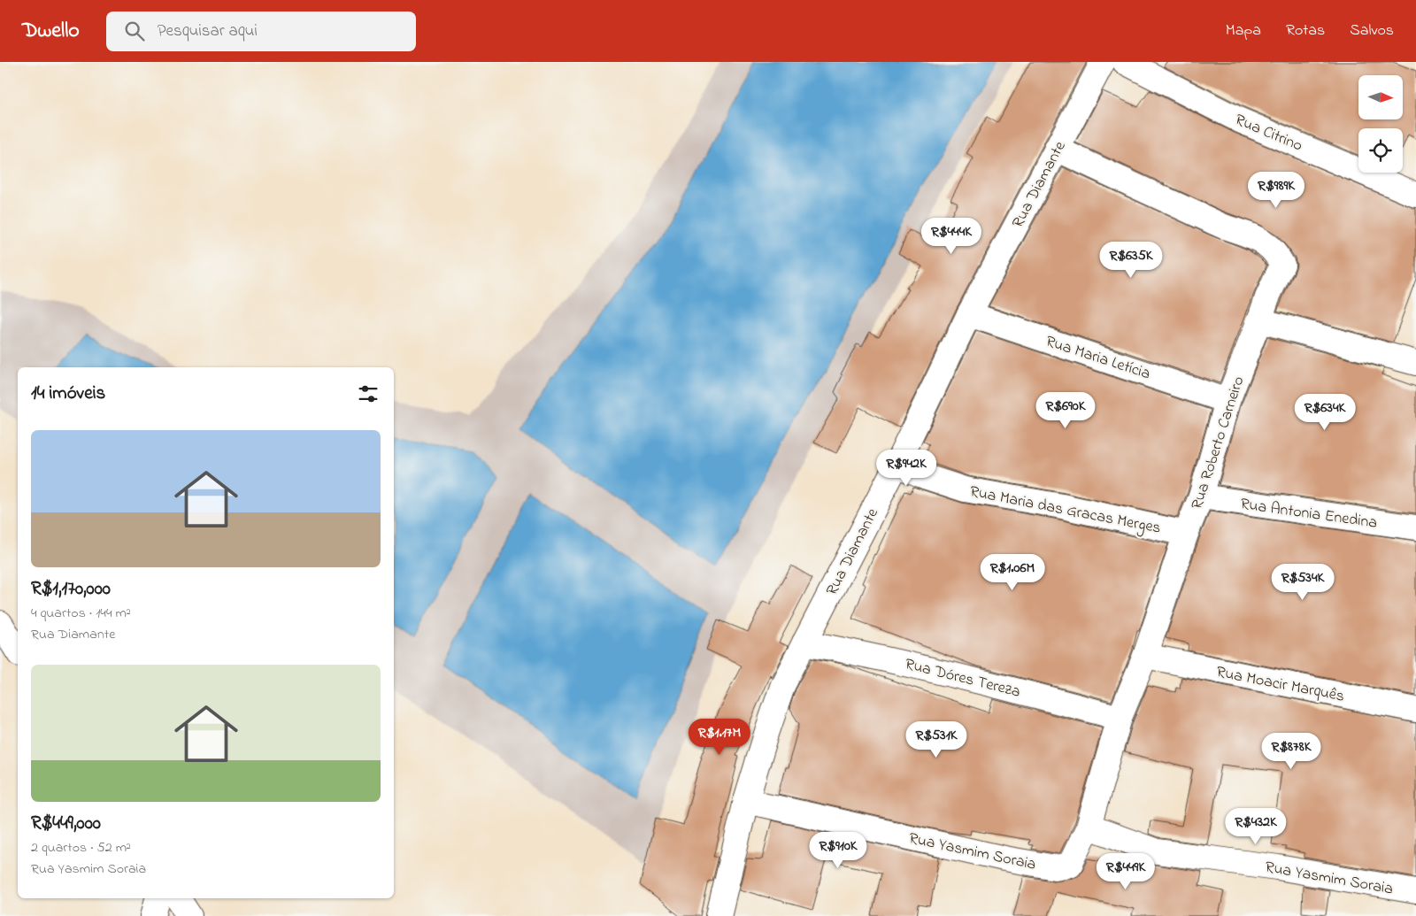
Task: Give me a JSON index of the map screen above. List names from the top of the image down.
{
  "streets": {
    "street": [
      "Rua Citrino",
      "Rua Diamante",
      "Rua Maria Letícia",
      "Rua Roberto Carneiro",
      "Rua Maria das Gracas Merges",
      "Rua Antonia Enedina",
      "Rua Dóres Tereza",
      "Rua Moacir Marquês",
      "Rua Yasmim Soraia"
    ]
  },
  "crossings": [
    ["Rua Diamante", "Rua Maria Letícia"],
    ["Rua Diamante", "Rua Roberto Carneiro"],
    ["Rua Diamante", "Rua Maria das Gracas Merges"],
    ["Rua Diamante", "Rua Dóres Tereza"],
    ["Rua Diamante", "Rua Yasmim Soraia"],
    ["Rua Maria Letícia", "Rua Roberto Carneiro"],
    ["Rua Roberto Carneiro", "Rua Maria das Gracas Merges"],
    ["Rua Roberto Carneiro", "Rua Antonia Enedina"],
    ["Rua Roberto Carneiro", "Rua Dóres Tereza"],
    ["Rua Roberto Carneiro", "Rua Moacir Marquês"],
    ["Rua Roberto Carneiro", "Rua Yasmim Soraia"]
  ],
  "north": "right",
  "page": {
    "header": "Dwello",
    "search": "Pesquisar aqui",
    "nav": ["Mapa", "Rotas", "Salvos"],
    "price": [
      "R$989K",
      "R$444K",
      "R$635K",
      "R$690K",
      "R$634K",
      "R$942K",
      "R$1.06M",
      "R$534K",
      "R$1.17M",
      "R$531K",
      "R$878K",
      "R$432K",
      "R$910K",
      "R$449K"
    ],
    "heading": "14 imóveis",
    "list": [
      {
        "name": "R$1,170,000",
        "note": "4 quartos · 144 m² · Rua Diamante"
      },
      {
        "name": "R$449,000",
        "note": "2 quartos · 52 m² · Rua Yasmim Soraia"
      }
    ]
  }
}
